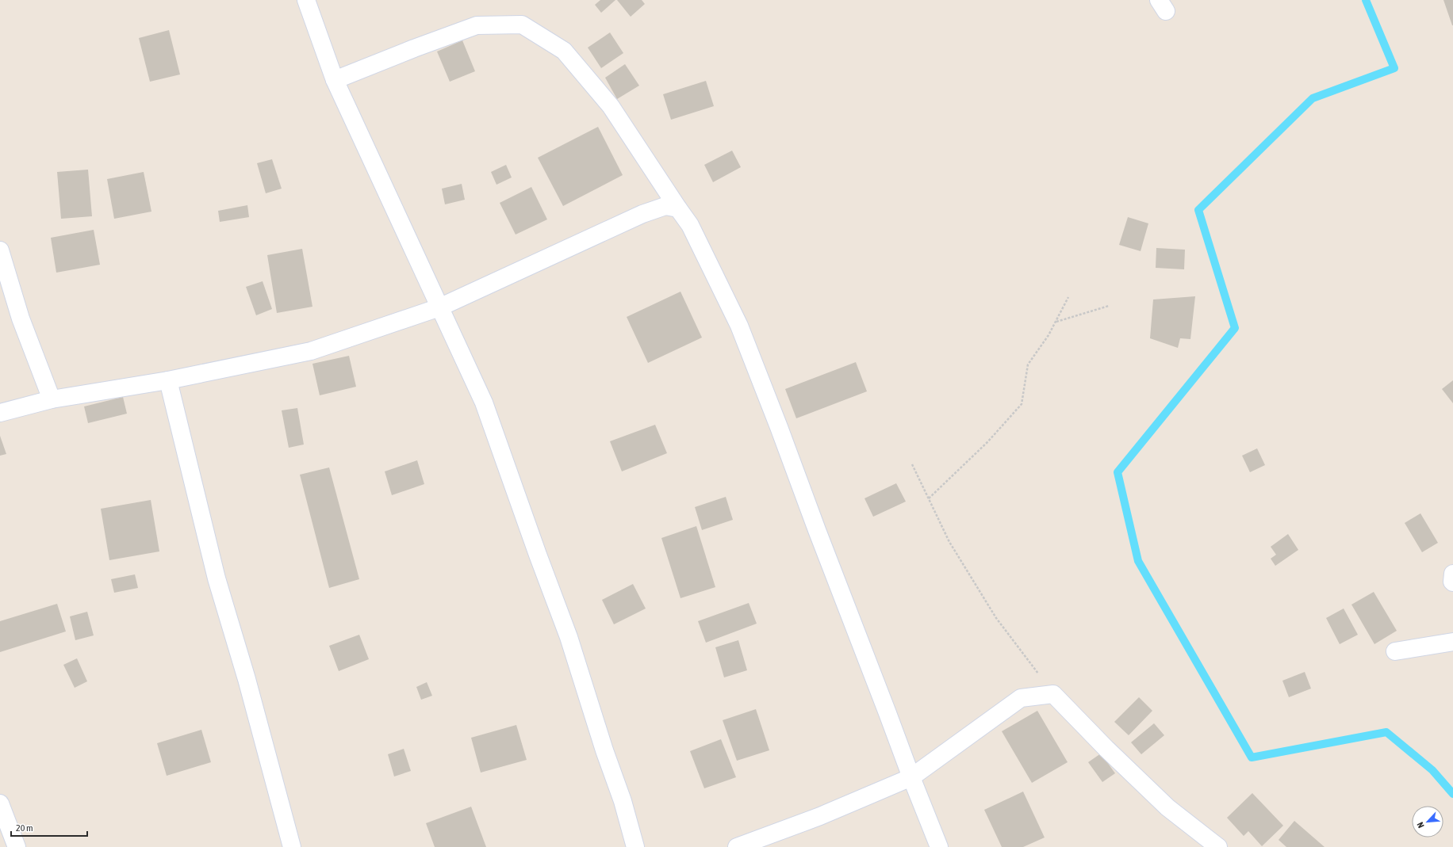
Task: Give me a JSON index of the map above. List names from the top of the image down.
{
  "scale_bar": "20 m",
  "north": "bottom left"
}
